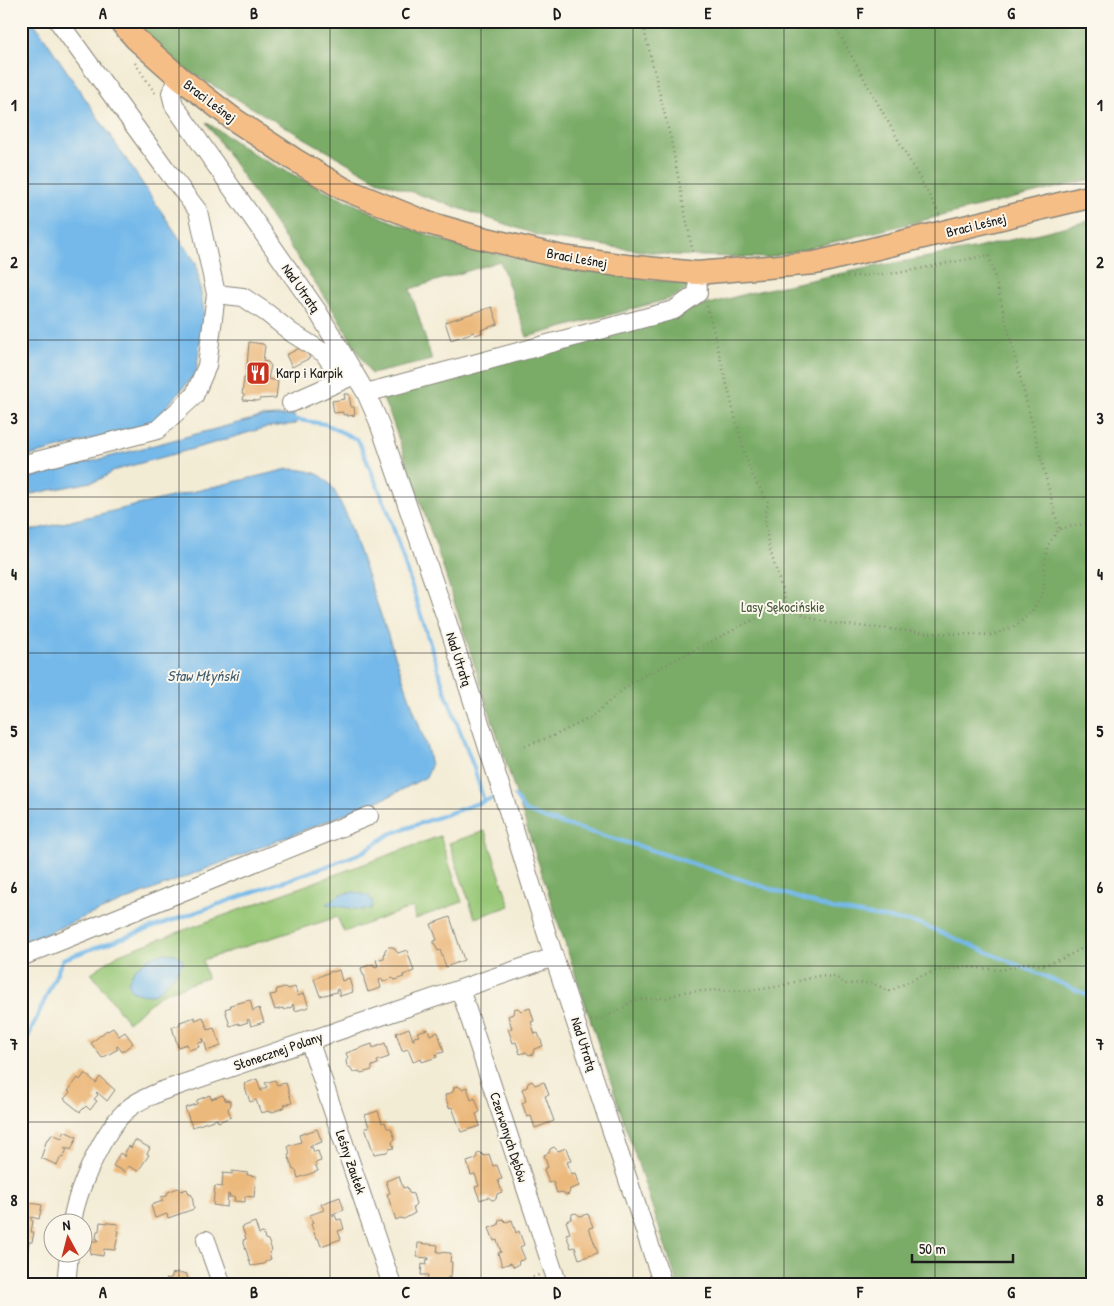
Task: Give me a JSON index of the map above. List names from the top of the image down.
{
  "streets": {
    "main road": ["Braci Leśnej"],
    "street": [
      "Nad Utratą",
      "Słonecznej Polany",
      "Czerwonych Dębów",
      "Leśny Zaułek"
    ]
  },
  "crossings": [
    ["Braci Leśnej", "Nad Utratą"],
    ["Nad Utratą", "Słonecznej Polany"],
    ["Słonecznej Polany", "Czerwonych Dębów"],
    ["Słonecznej Polany", "Leśny Zaułek"]
  ],
  "water": ["Staw Młyński"],
  "parks": ["Lasy Sękocińskie"],
  "places": {
    "restaurant": ["Karp i Karpik"]
  },
  "scale_bar": "50 m",
  "north": "top",
  "grid": {
    "columns": [
      "A",
      "B",
      "C",
      "D",
      "E",
      "F",
      "G"
    ],
    "rows": [
      "1",
      "2",
      "3",
      "4",
      "5",
      "6",
      "7",
      "8"
    ]
  }
}
